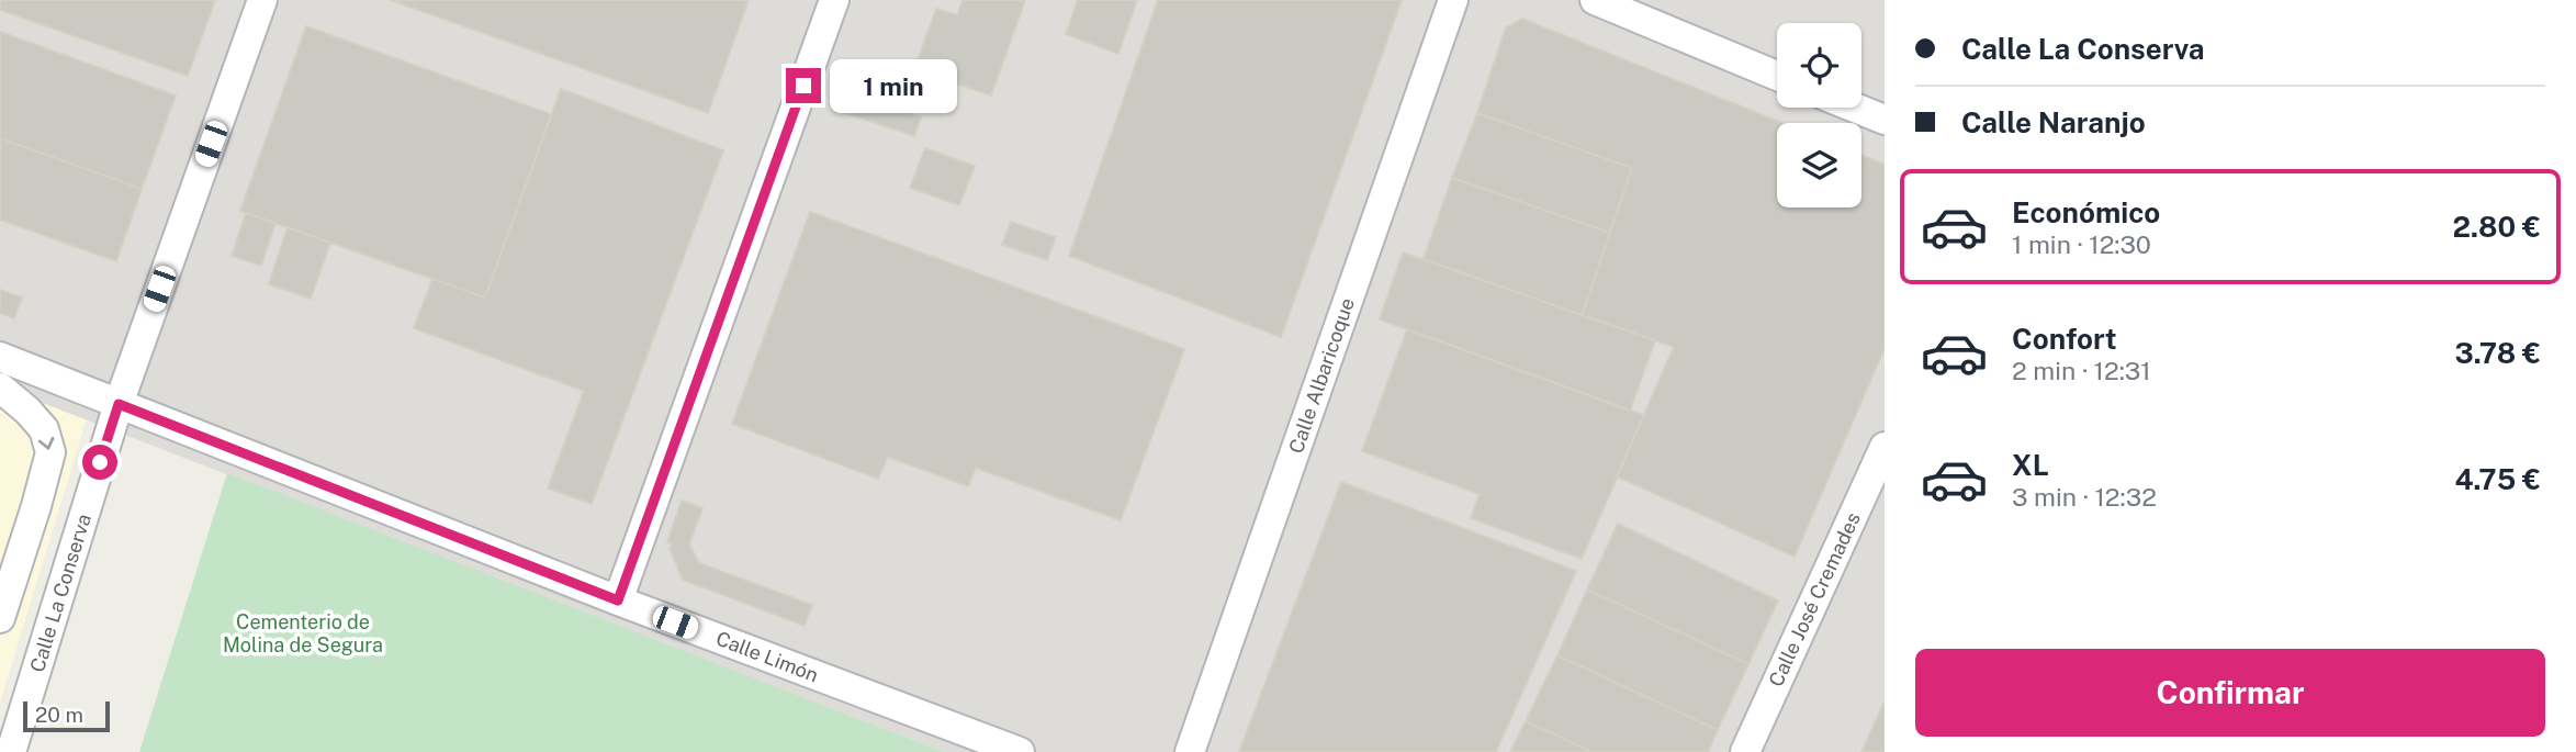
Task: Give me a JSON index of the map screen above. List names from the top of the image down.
{
  "streets": {
    "street": [
      "Calle Albaricoque",
      "Calle La Conserva",
      "Calle José Cremades",
      "Calle Limón"
    ]
  },
  "crossings": [
    ["Calle La Conserva", "Calle Limón"]
  ],
  "parks": ["Cementerio de Molina de Segura"],
  "scale_bar": "20 m",
  "page": {
    "banner": ["Calle La Conserva", "Calle Naranjo"],
    "bubble": "1 min",
    "list": [
      {
        "name": "Económico",
        "note": "1 min · 12:30",
        "value": "2.80 €"
      },
      {
        "name": "Confort",
        "note": "2 min · 12:31",
        "value": "3.78 €"
      },
      {
        "name": "XL",
        "note": "3 min · 12:32",
        "value": "4.75 €"
      }
    ],
    "buttons": "Confirmar",
    "scale": "20 m"
  }
}
